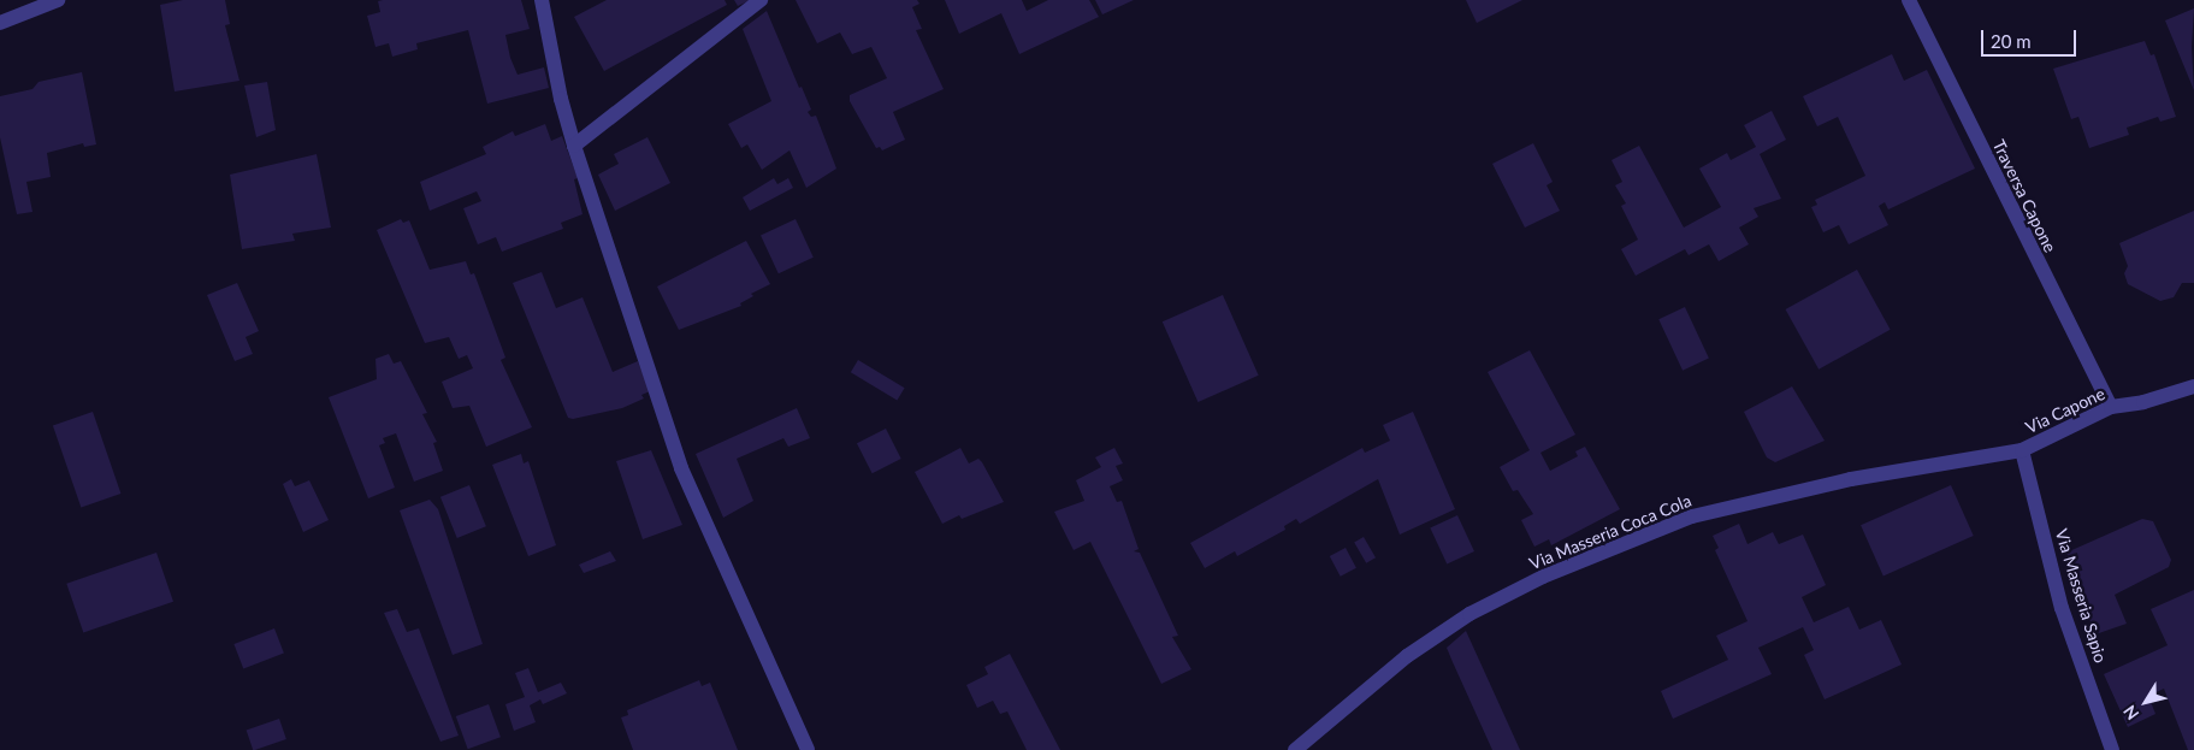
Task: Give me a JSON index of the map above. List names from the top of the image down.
{
  "streets": {
    "street": [
      "Traversa Capone",
      "Via Capone",
      "Via Masseria Coca Cola",
      "Via Masseria Sapio"
    ]
  },
  "crossings": [
    ["Traversa Capone", "Via Capone"],
    ["Via Capone", "Via Masseria Coca Cola"],
    ["Via Capone", "Via Masseria Sapio"],
    ["Via Masseria Coca Cola", "Via Masseria Sapio"]
  ],
  "scale_bar": "20 m",
  "north": "bottom left"
}
